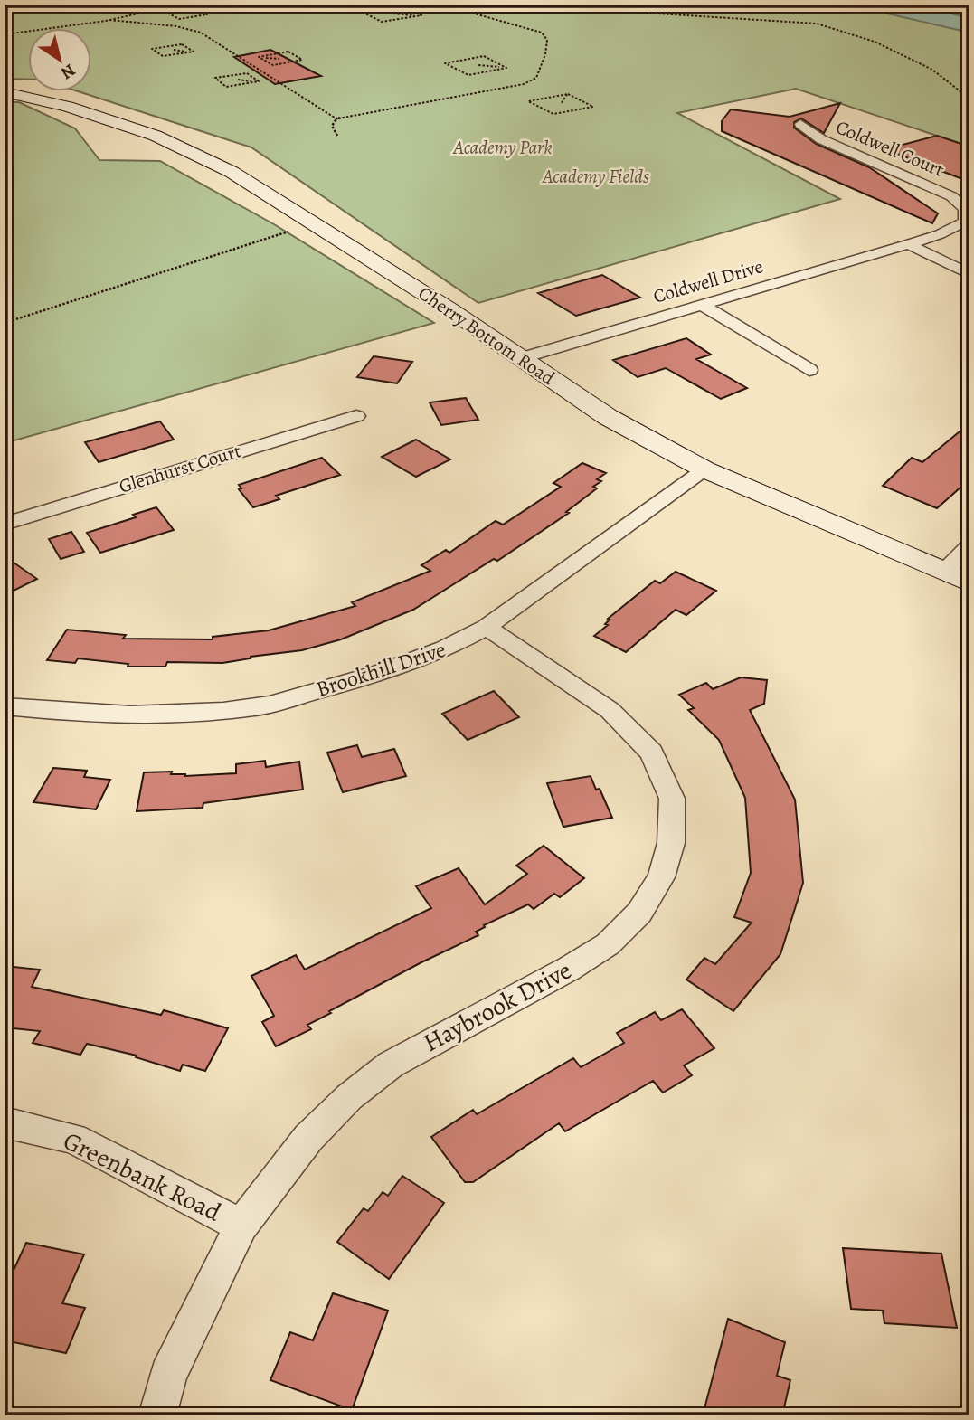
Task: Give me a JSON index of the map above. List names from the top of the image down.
{
  "streets": {
    "main road": ["Cherry Bottom Road"],
    "street": [
      "Coldwell Court",
      "Coldwell Drive",
      "Glenhurst Court",
      "Brookhill Drive",
      "Haybrook Drive",
      "Greenbank Road"
    ]
  },
  "crossings": [
    ["Coldwell Court", "Coldwell Drive"],
    ["Coldwell Drive", "Cherry Bottom Road"],
    ["Cherry Bottom Road", "Brookhill Drive"],
    ["Brookhill Drive", "Haybrook Drive"],
    ["Haybrook Drive", "Greenbank Road"]
  ],
  "parks": ["Academy Park", "Academy Fields"],
  "north": "bottom right"
}
